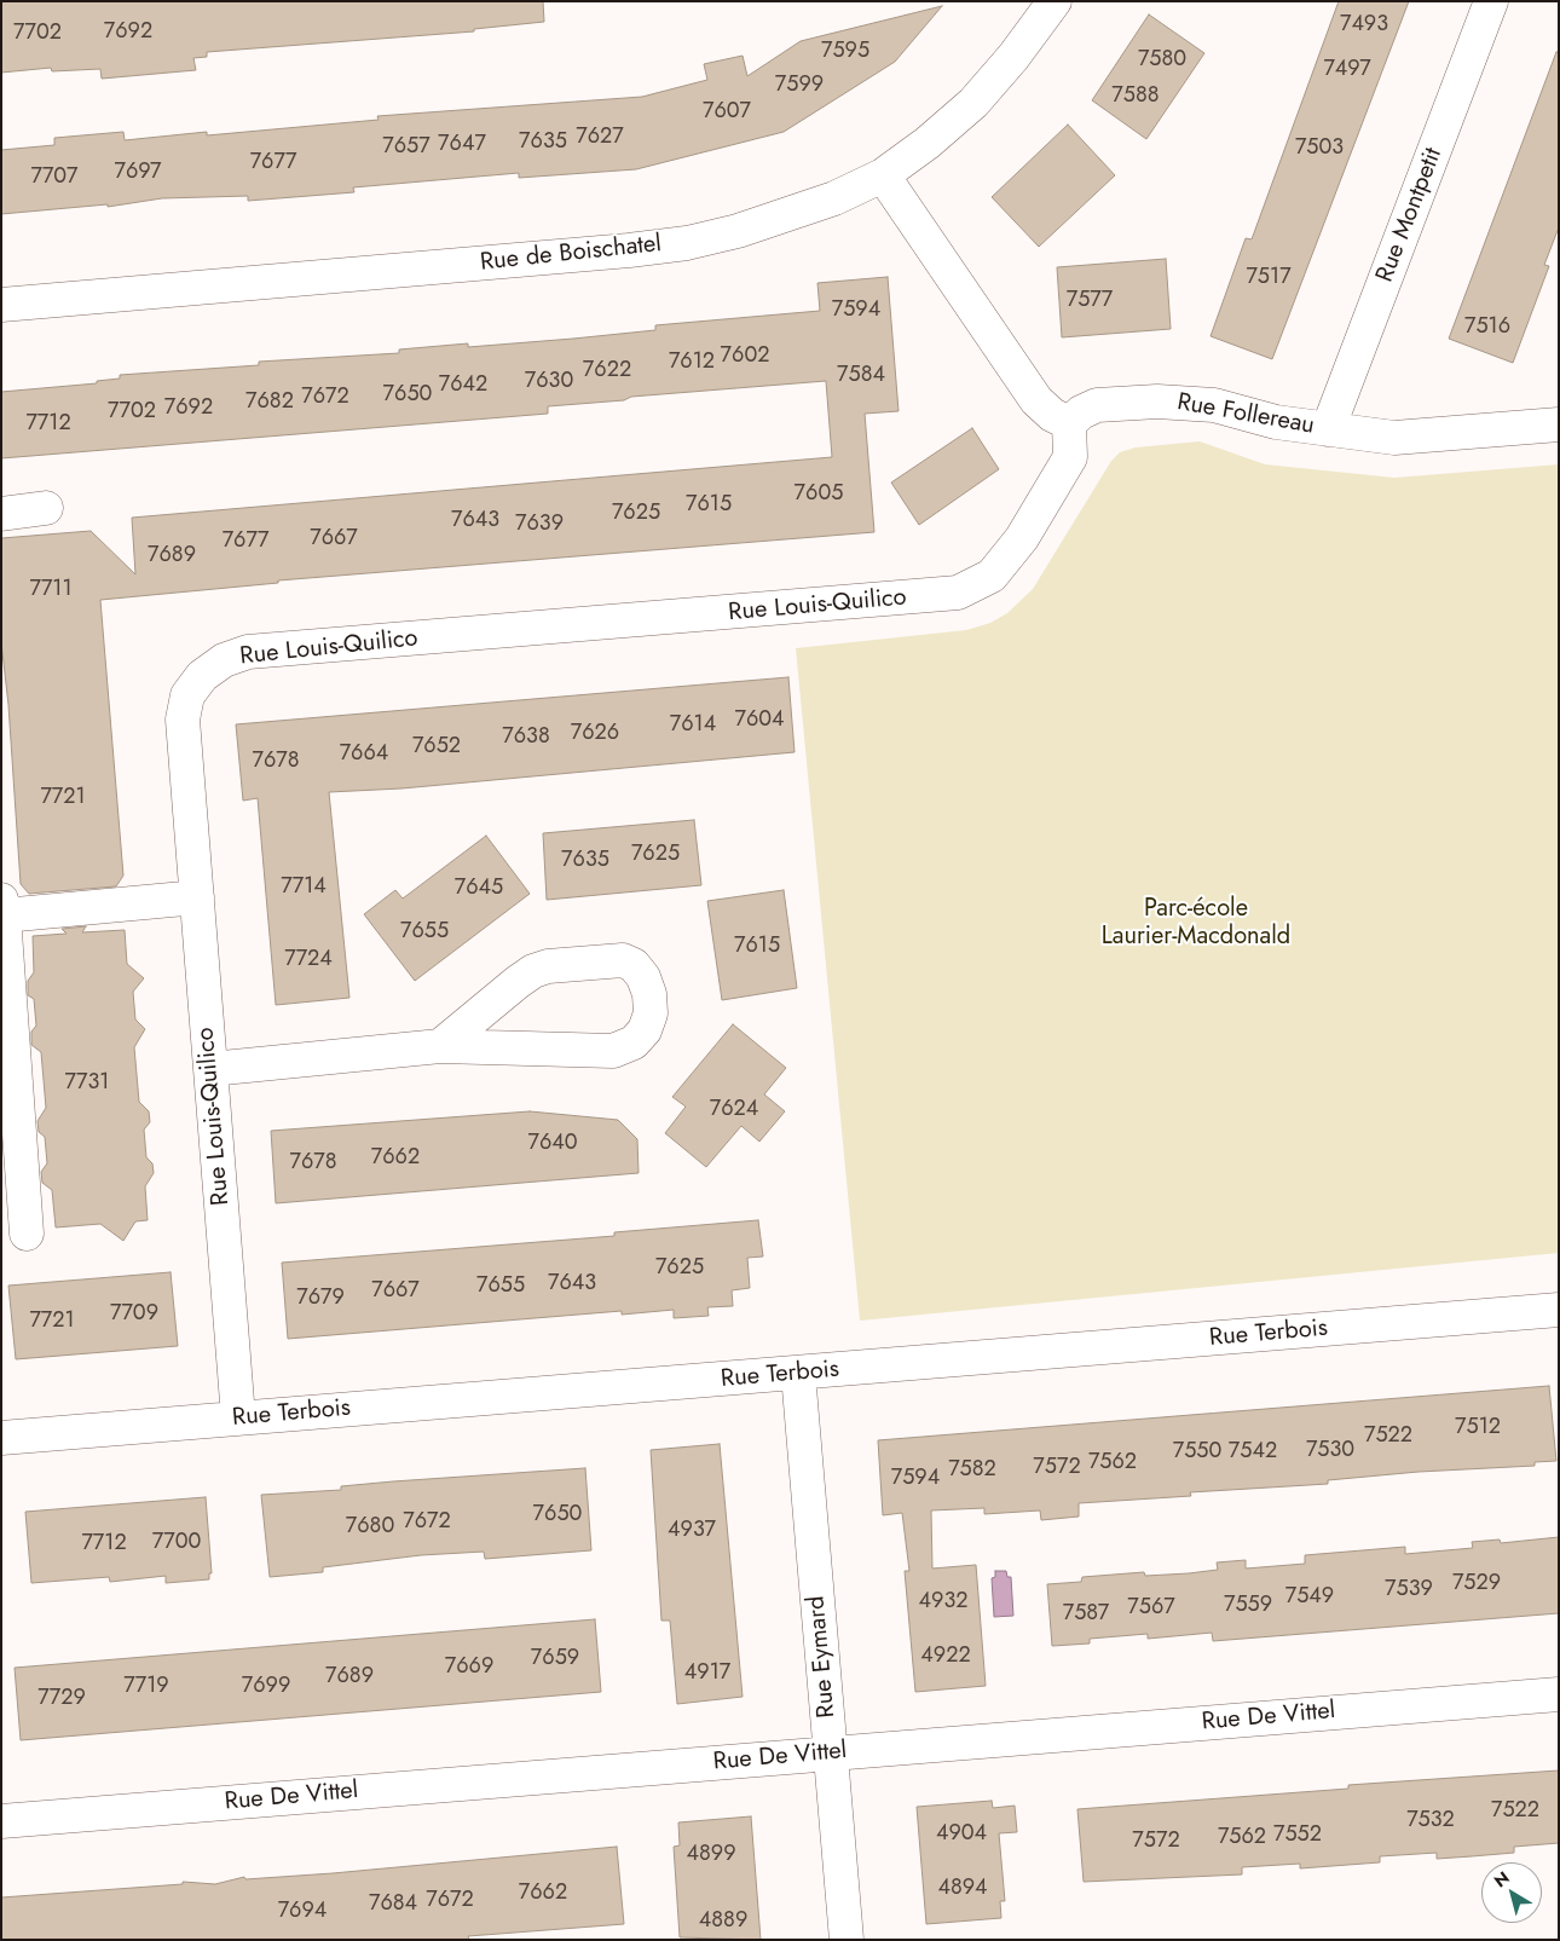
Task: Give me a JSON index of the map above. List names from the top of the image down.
{
  "streets": {
    "street": [
      "Rue Montpetit",
      "Rue de Boischatel",
      "Rue Follereau",
      "Rue Louis-Quilico",
      "Rue Terbois",
      "Rue Eymard",
      "Rue De Vittel"
    ]
  },
  "crossings": [
    ["Rue Montpetit", "Rue Follereau"],
    ["Rue Follereau", "Rue Louis-Quilico"],
    ["Rue Louis-Quilico", "Rue Terbois"],
    ["Rue Terbois", "Rue Eymard"],
    ["Rue Eymard", "Rue De Vittel"]
  ],
  "parks": ["Parc-école Laurier-Macdonald"],
  "house_numbers": [
    "7493",
    "7692",
    "7702",
    "7595",
    "7580",
    "7497",
    "7599",
    "7588",
    "7607",
    "7627",
    "7635",
    "7647",
    "7657",
    "7503",
    "7677",
    "7697",
    "7707",
    "7517",
    "7577",
    "7594",
    "7516",
    "7602",
    "7612",
    "7622",
    "7584",
    "7630",
    "7642",
    "7650",
    "7672",
    "7682",
    "7692",
    "7702",
    "7712",
    "7605",
    "7615",
    "7625",
    "7643",
    "7639",
    "7667",
    "7677",
    "7689",
    "7711",
    "7604",
    "7614",
    "7626",
    "7638",
    "7652",
    "7664",
    "7678",
    "7721",
    "7625",
    "7635",
    "7714",
    "7645",
    "7655",
    "7615",
    "7724",
    "7731",
    "7624",
    "7640",
    "7662",
    "7678",
    "7625",
    "7643",
    "7655",
    "7667",
    "7679",
    "7709",
    "7721",
    "7512",
    "7522",
    "7530",
    "7550",
    "7542",
    "7562",
    "7572",
    "7582",
    "7594",
    "7650",
    "7672",
    "7680",
    "4937",
    "7700",
    "7712",
    "7529",
    "7539",
    "7549",
    "4932",
    "7559",
    "7567",
    "7587",
    "4922",
    "7659",
    "7669",
    "4917",
    "7689",
    "7719",
    "7699",
    "7729",
    "7522",
    "7532",
    "4904",
    "7552",
    "7562",
    "7572",
    "4899",
    "4894",
    "7662",
    "7672",
    "7684",
    "7694",
    "4889"
  ],
  "north": "top left"
}
